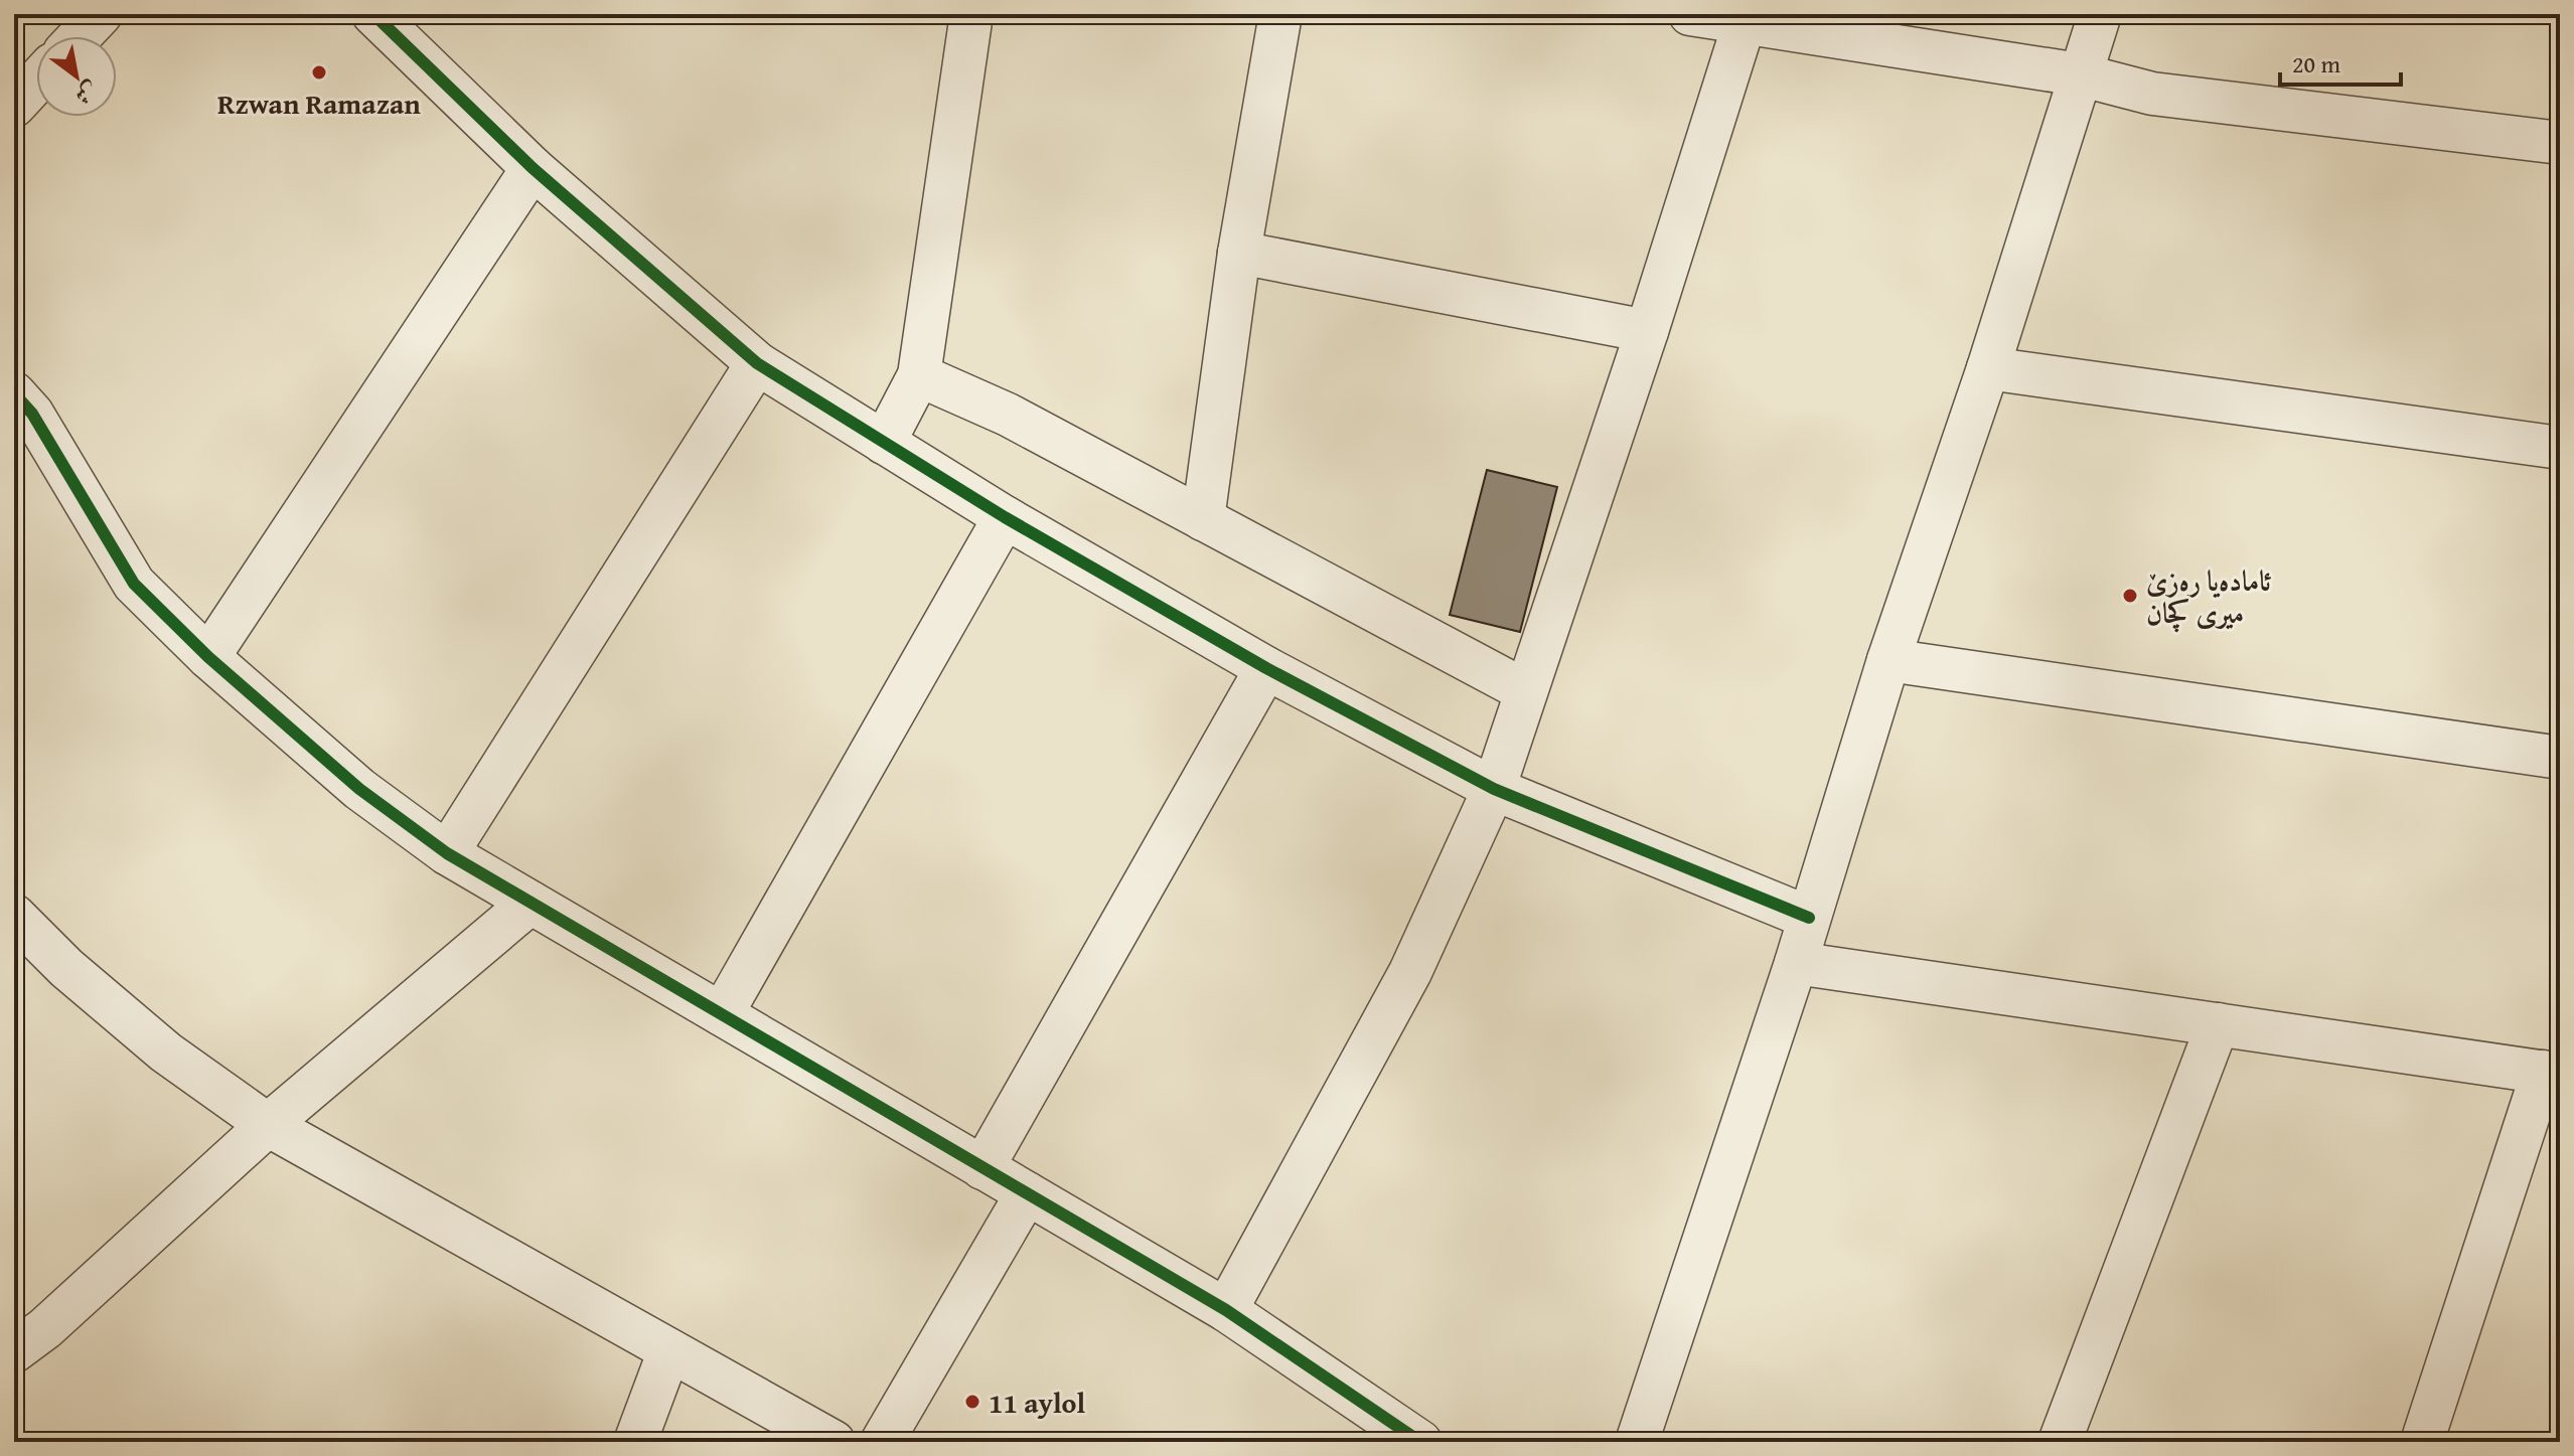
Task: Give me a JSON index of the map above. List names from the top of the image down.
{
  "places": ["Rzwan Ramazan", "ئامادەيا رەزێ ميرى كچان", "11 aylol"],
  "scale_bar": "20 m",
  "north": "bottom right"
}
